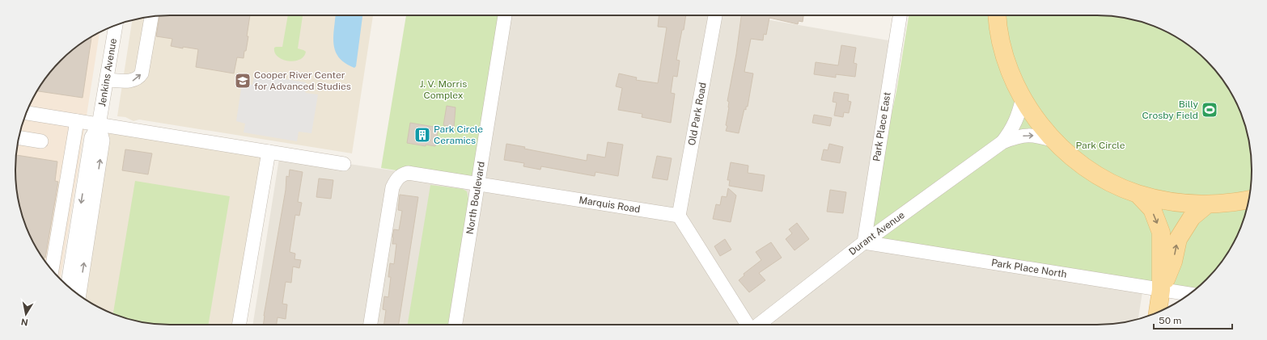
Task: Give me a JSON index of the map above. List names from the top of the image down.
{
  "streets": {
    "street": [
      "Jenkins Avenue",
      "Old Park Road",
      "Park Place East",
      "North Boulevard",
      "Marquis Road",
      "Durant Avenue",
      "Park Place North"
    ]
  },
  "crossings": [
    ["Old Park Road", "Marquis Road"],
    ["Park Place East", "Durant Avenue"],
    ["Park Place East", "Park Place North"],
    ["North Boulevard", "Marquis Road"],
    ["Durant Avenue", "Park Place North"]
  ],
  "parks": ["J. V. Morris Complex", "Park Circle"],
  "places": {
    "school or university": ["Cooper River Center for Advanced Studies"],
    "sports": ["Billy Crosby Field"],
    "building": ["Park Circle Ceramics"]
  },
  "scale_bar": "50 m",
  "north": "bottom"
}
